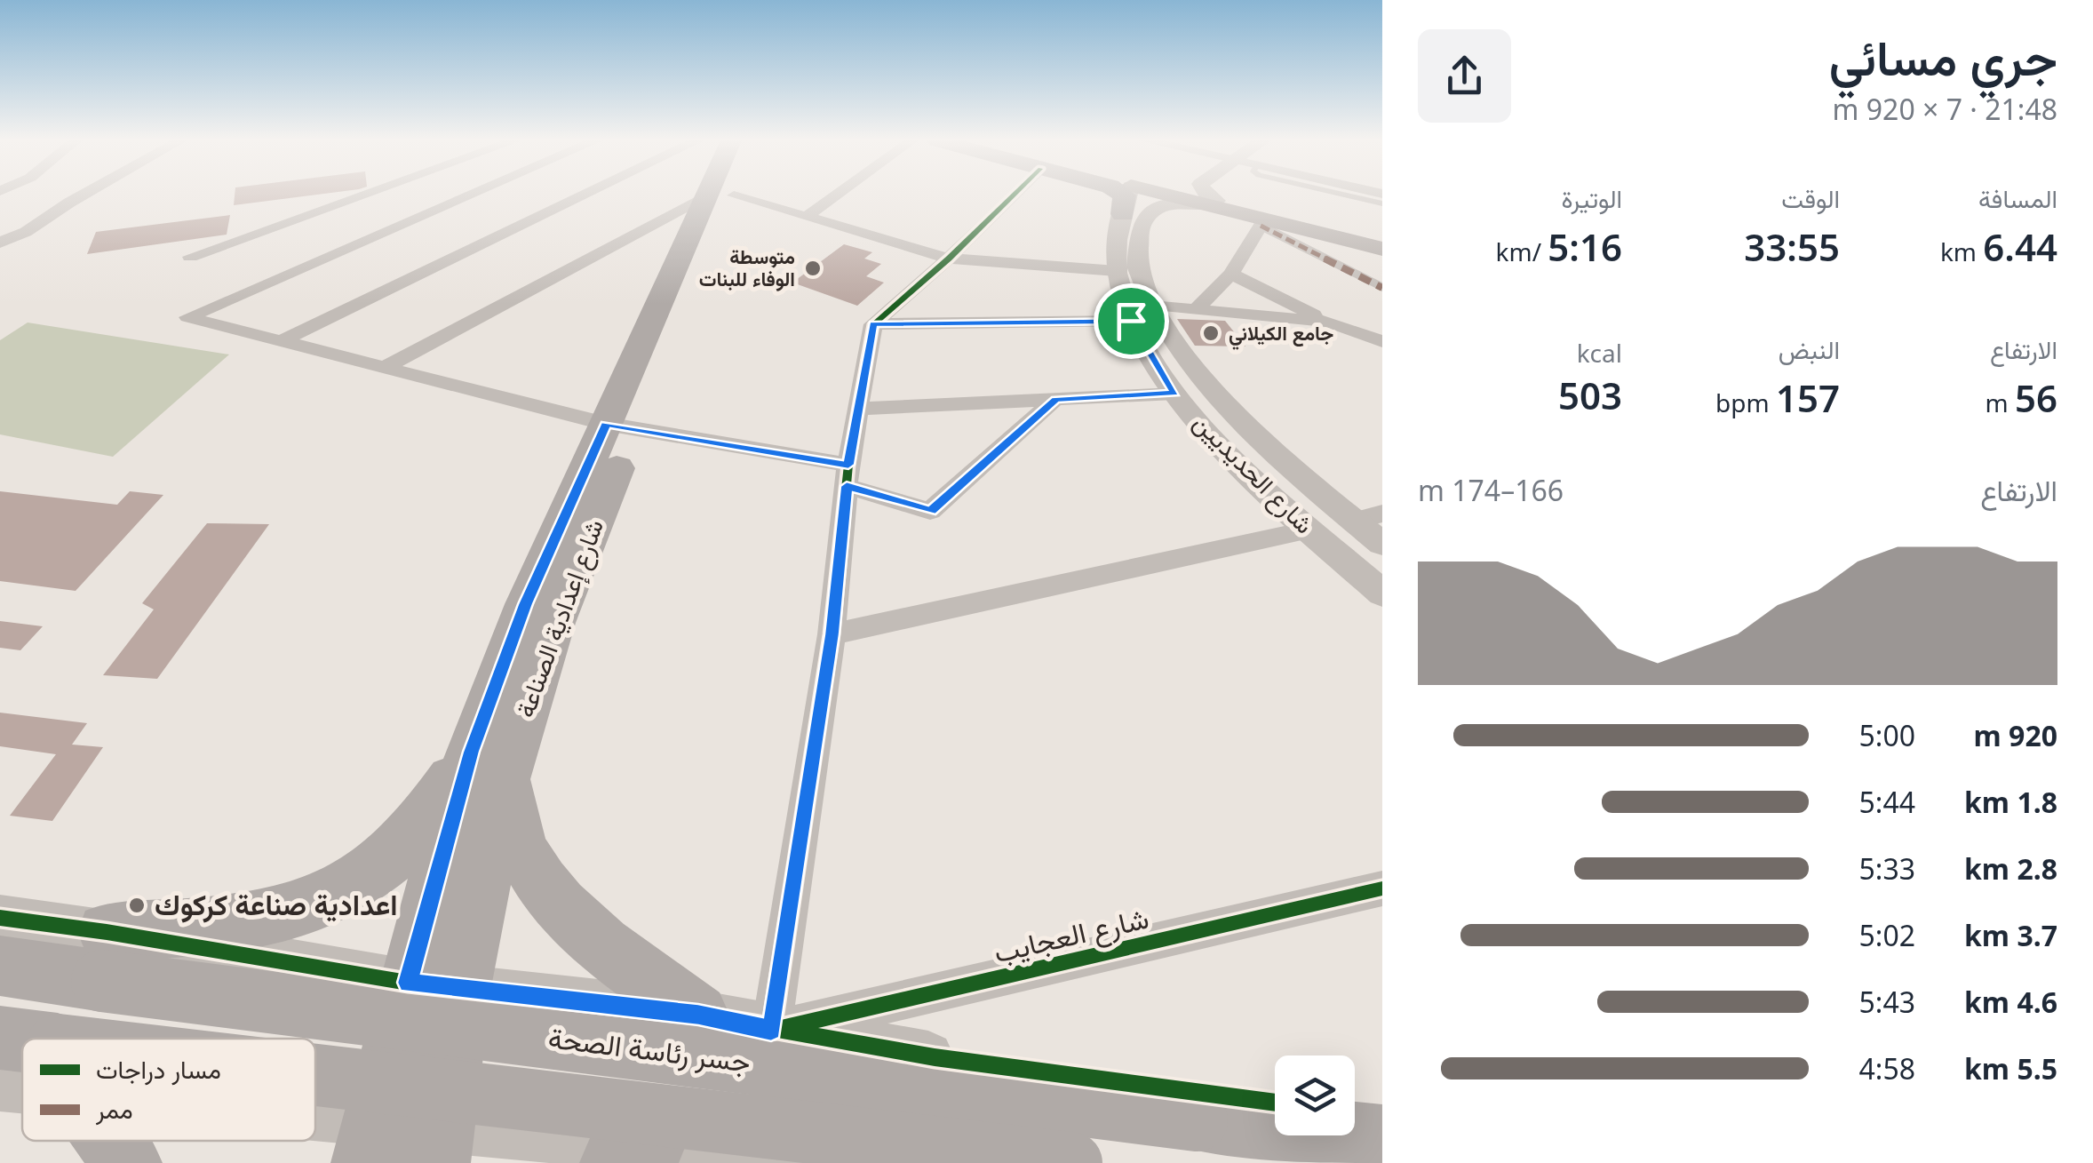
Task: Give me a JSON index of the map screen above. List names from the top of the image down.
{
  "streets": {
    "main road": ["شارع إعدادية الصناعة", "جسر رئاسة الصحة"],
    "street": ["شارع الحديديين", "شارع العجايب"]
  },
  "places": ["متوسطة الوفاء للبنات", "جامع الكيلاني", "اعدادية صناعة كركوك"],
  "legend": ["مسار دراجات", "ممر"],
  "page": {
    "heading": ["جري مسائي", "21:48 · 7 × 920 m"],
    "stats": [
      ["المسافة", "6.44 km"],
      ["الوقت", "33:55"],
      ["الوتيرة", "5:16 /km"],
      ["الارتفاع", "56 m"],
      ["النبض", "157 bpm"],
      ["kcal", "503"]
    ],
    "chart": ["الارتفاع", "166–174 m"],
    "list": [
      {
        "name": "920 m",
        "note": "5:00"
      },
      {
        "name": "1.8 km",
        "note": "5:44"
      },
      {
        "name": "2.8 km",
        "note": "5:33"
      },
      {
        "name": "3.7 km",
        "note": "5:02"
      },
      {
        "name": "4.6 km",
        "note": "5:43"
      },
      {
        "name": "5.5 km",
        "note": "4:58"
      }
    ]
  }
}
